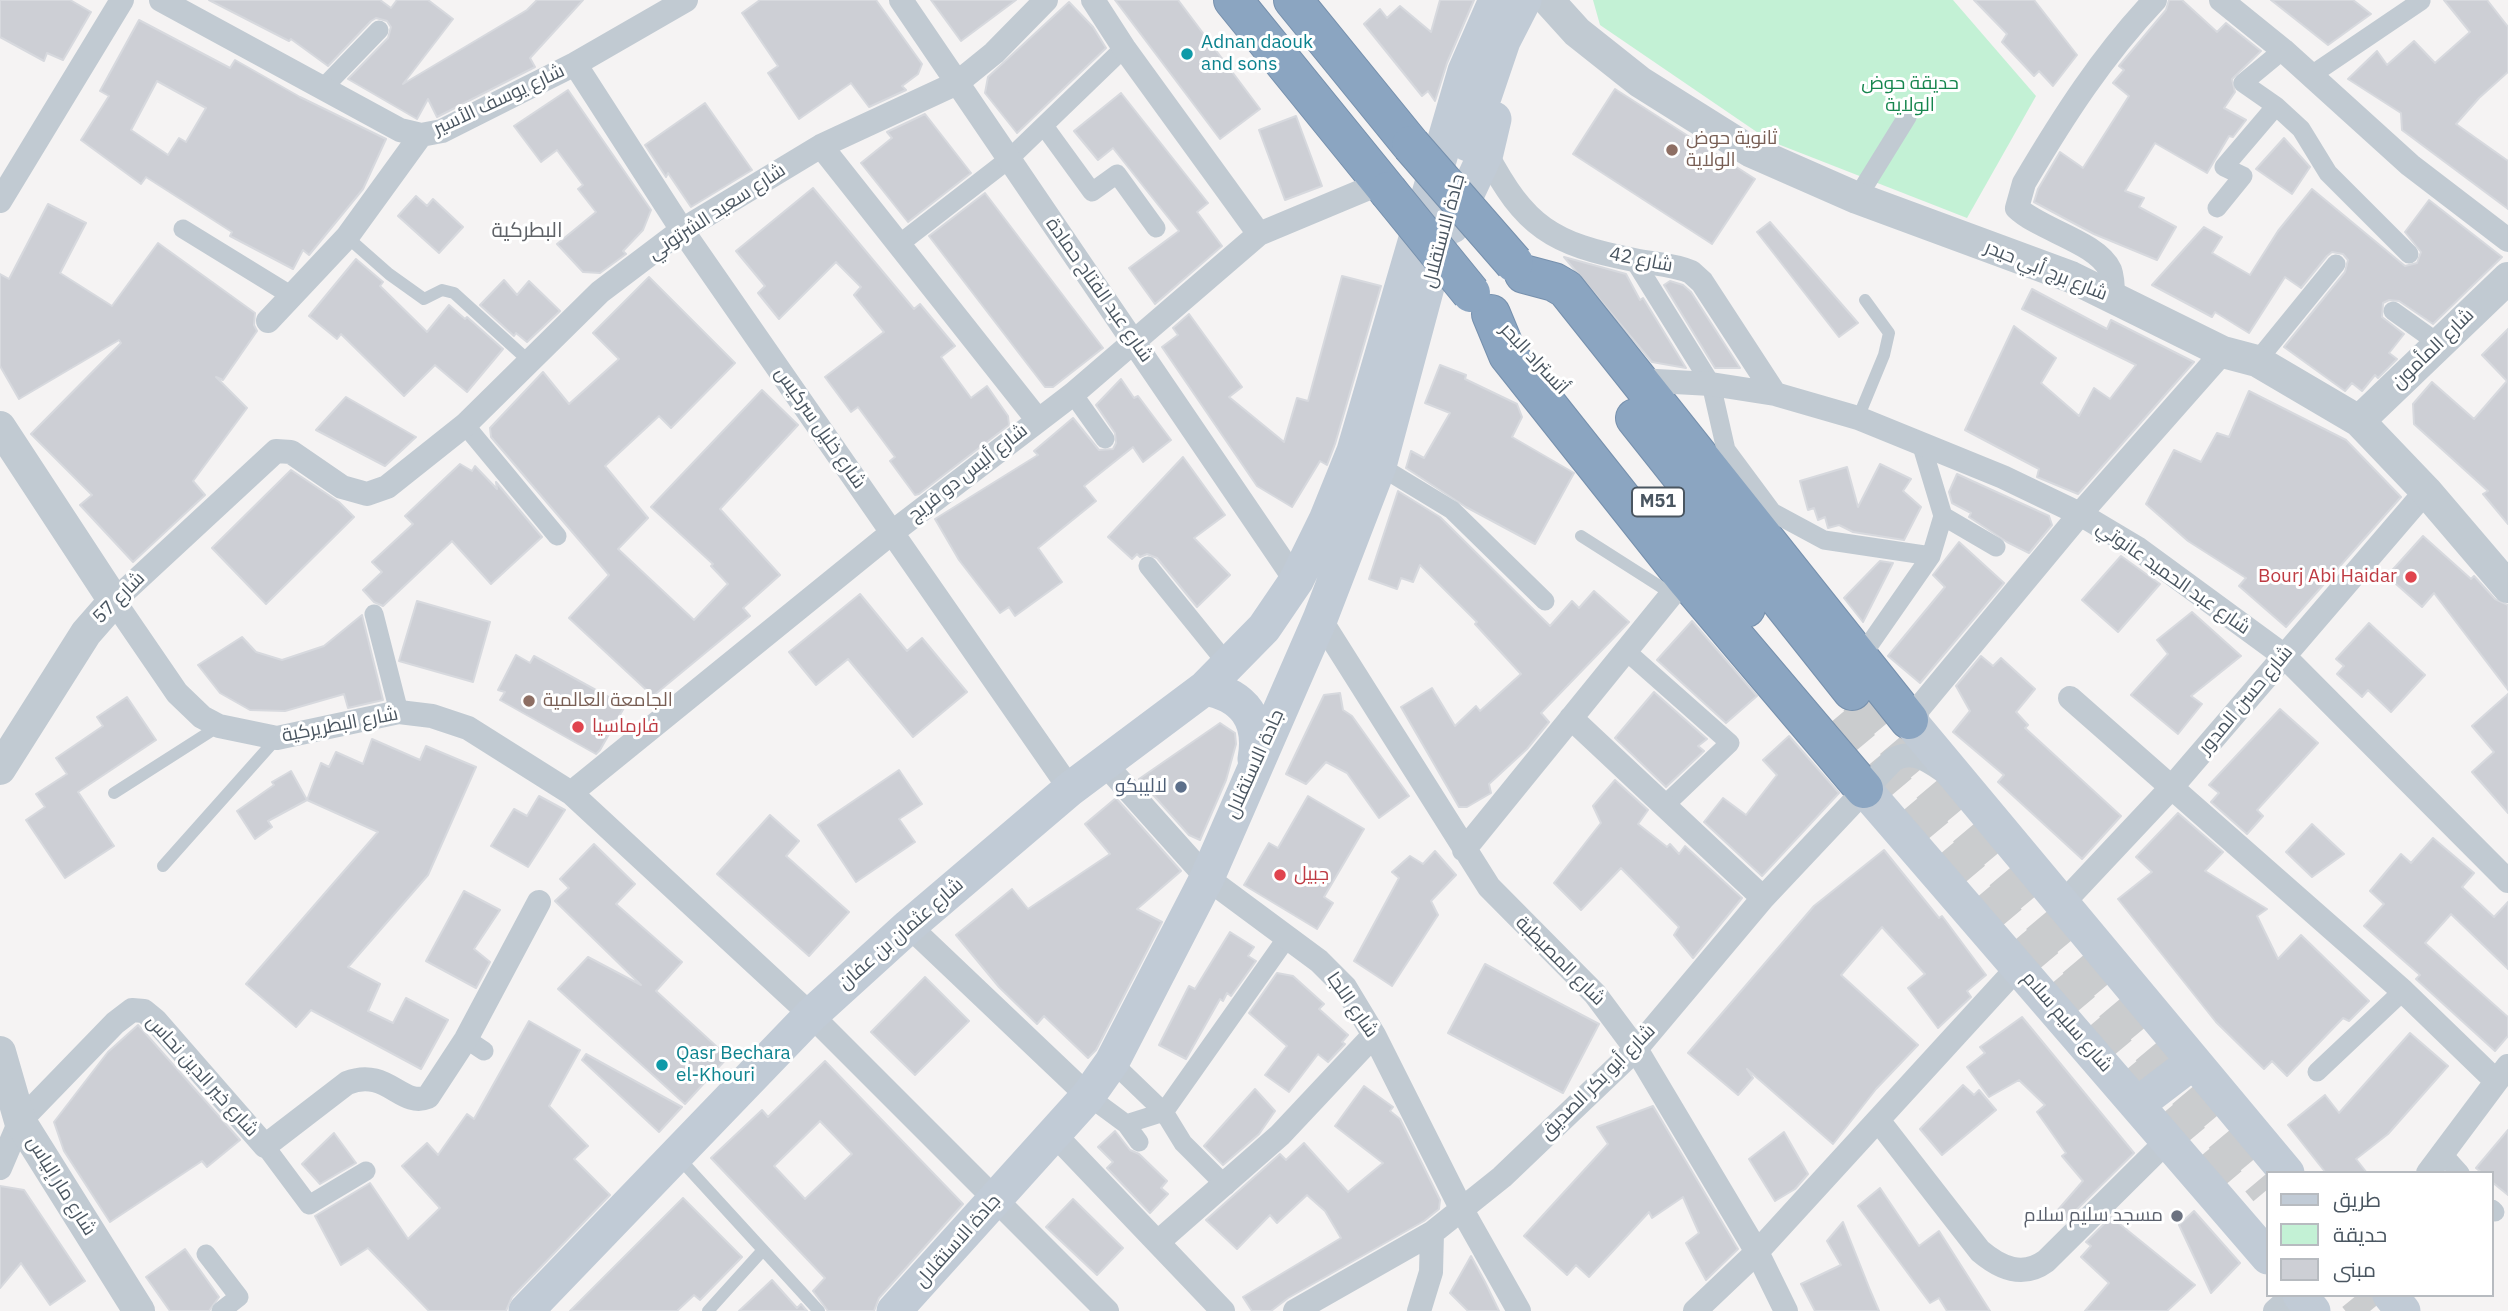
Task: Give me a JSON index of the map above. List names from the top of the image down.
{
  "streets": {
    "highway": ["أتستراد البحر", "M51"],
    "main road": ["جادة الاستقلال", "شارع عثمان بن عفان", "شارع سليم سلام"],
    "street": [
      "شارع يوسف الأسير",
      "شارع سعيد الشرتوني",
      "شارع 42",
      "شارع برج أبي حيدر",
      "شارع عبد الفتاح حمادة",
      "شارع المأمون",
      "شارع خليل سركيس",
      "شارع أليس دو فريج",
      "شارع عبد الحميد عانوتي",
      "شارع 57",
      "شارع حسن المدور",
      "شارع البطريركية",
      "شارع المصيطبة",
      "شارع اللجا",
      "شارع خير الدين نحاس",
      "شارع أبو بكر الصديق",
      "شارع مار إلياس"
    ]
  },
  "crossings": [
    ["شارع يوسف الأسير", "شارع خليل سركيس"],
    ["شارع سعيد الشرتوني", "شارع عبد الفتاح حمادة"],
    ["شارع سعيد الشرتوني", "شارع خليل سركيس"],
    ["شارع سعيد الشرتوني", "شارع 57"],
    ["جادة الاستقلال", "شارع 42"],
    ["جادة الاستقلال", "شارع عبد الفتاح حمادة"],
    ["جادة الاستقلال", "شارع البطريركية"],
    ["جادة الاستقلال", "شارع عثمان بن عفان"],
    ["جادة الاستقلال", "شارع المصيطبة"],
    ["جادة الاستقلال", "شارع اللجا"],
    ["شارع 42", "شارع عبد الحميد عانوتي"],
    ["شارع برج أبي حيدر", "شارع المأمون"],
    ["شارع برج أبي حيدر", "شارع حسن المدور"],
    ["شارع عبد الفتاح حمادة", "شارع أليس دو فريج"],
    ["شارع عبد الفتاح حمادة", "شارع عثمان بن عفان"],
    ["أتستراد البحر", "شارع أليس دو فريج"],
    ["شارع خليل سركيس", "شارع أليس دو فريج"],
    ["شارع خليل سركيس", "شارع عثمان بن عفان"],
    ["شارع أليس دو فريج", "شارع البطريركية"],
    ["شارع عبد الحميد عانوتي", "شارع حسن المدور"],
    ["شارع 57", "شارع البطريركية"],
    ["شارع البطريركية", "شارع عثمان بن عفان"],
    ["شارع عثمان بن عفان", "شارع اللجا"],
    ["شارع المصيطبة", "شارع أبو بكر الصديق"],
    ["شارع اللجا", "شارع أبو بكر الصديق"],
    ["شارع سليم سلام", "شارع أبو بكر الصديق"],
    ["شارع خير الدين نحاس", "شارع مار إلياس"]
  ],
  "districts": ["البطركية"],
  "parks": ["حديقة حوض الولاية"],
  "places": [
    "Adnan daouk and sons",
    "ثانوية حوض الولاية",
    "Bourj Abi Haidar",
    "الجامعة العالمية",
    "فارماسيا",
    "لاليبكو",
    "جبيل",
    "Qasr Bechara el-Khouri",
    "مسجد سليم سلام"
  ],
  "legend": ["طريق", "حديقة", "مبنى"]
}
